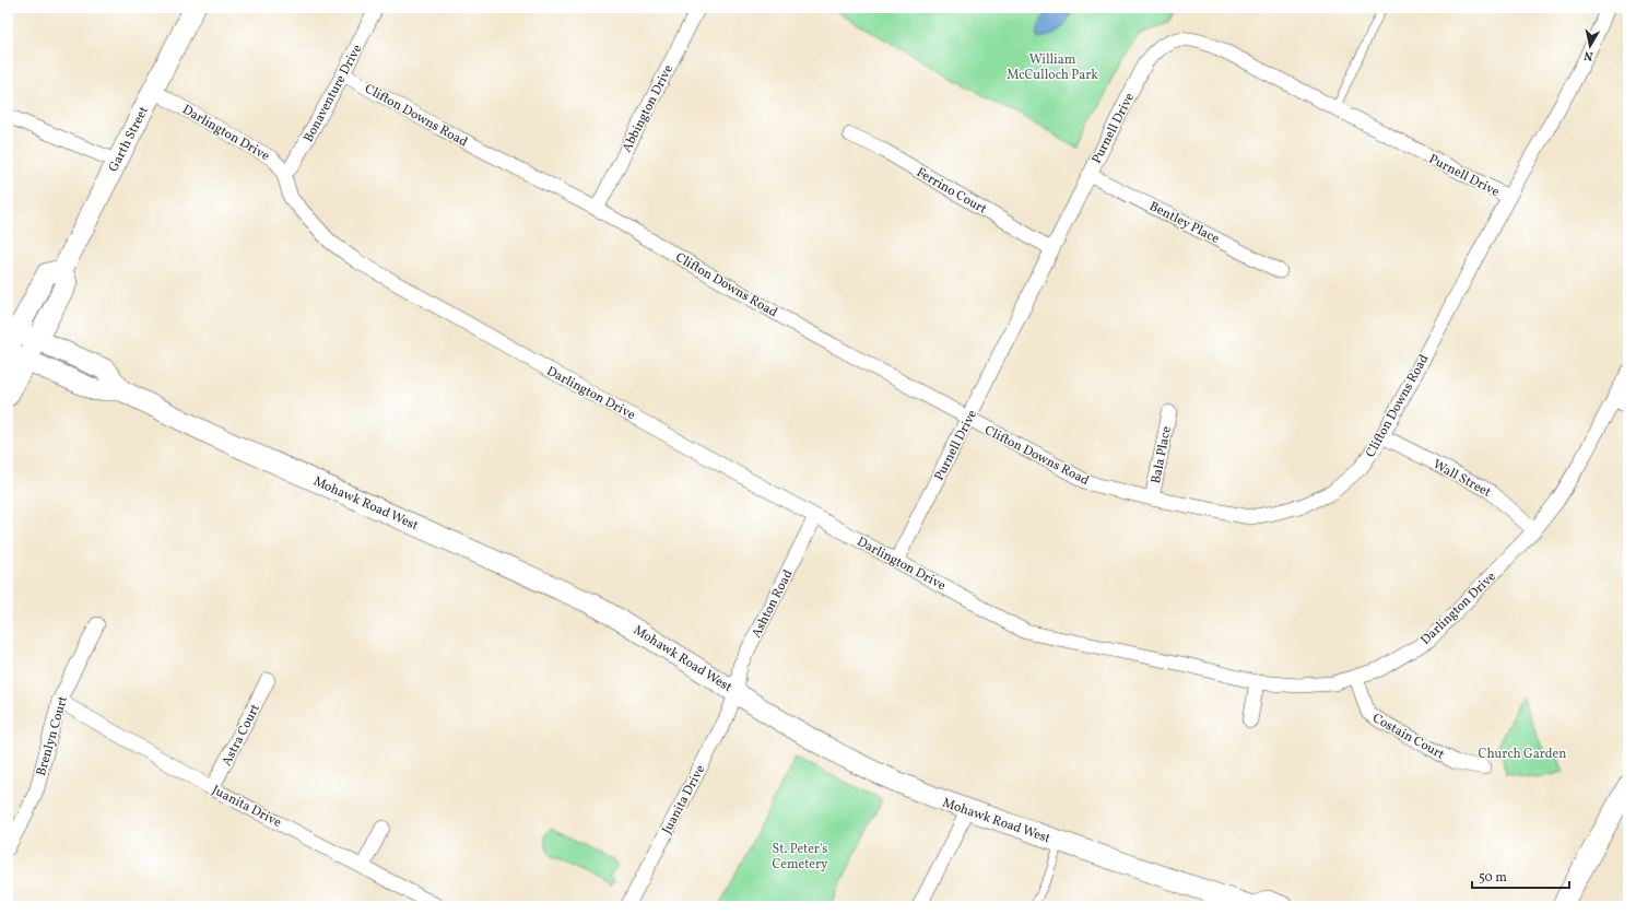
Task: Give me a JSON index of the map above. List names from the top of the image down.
{
  "streets": {
    "main road": ["Garth Street", "Mohawk Road West"],
    "street": [
      "Bonaventure Drive",
      "Abbington Drive",
      "Clifton Downs Road",
      "Purnell Drive",
      "Darlington Drive",
      "Ferrino Court",
      "Bentley Place",
      "Bala Place",
      "Wall Street",
      "Ashton Road",
      "Astra Court",
      "Brenlyn Court",
      "Costain Court",
      "Juanita Drive"
    ]
  },
  "crossings": [
    ["Bonaventure Drive", "Clifton Downs Road"],
    ["Bonaventure Drive", "Darlington Drive"],
    ["Abbington Drive", "Clifton Downs Road"],
    ["Clifton Downs Road", "Purnell Drive"],
    ["Clifton Downs Road", "Bala Place"],
    ["Clifton Downs Road", "Wall Street"],
    ["Purnell Drive", "Darlington Drive"],
    ["Purnell Drive", "Ferrino Court"],
    ["Purnell Drive", "Bentley Place"],
    ["Darlington Drive", "Garth Street"],
    ["Darlington Drive", "Wall Street"],
    ["Darlington Drive", "Ashton Road"],
    ["Darlington Drive", "Costain Court"],
    ["Garth Street", "Mohawk Road West"],
    ["Mohawk Road West", "Ashton Road"],
    ["Mohawk Road West", "Juanita Drive"],
    ["Ashton Road", "Juanita Drive"],
    ["Astra Court", "Juanita Drive"],
    ["Brenlyn Court", "Juanita Drive"]
  ],
  "parks": ["William McCulloch Park", "Church Garden", "St. Peter's Cemetery"],
  "scale_bar": "50 m",
  "north": "bottom"
}
